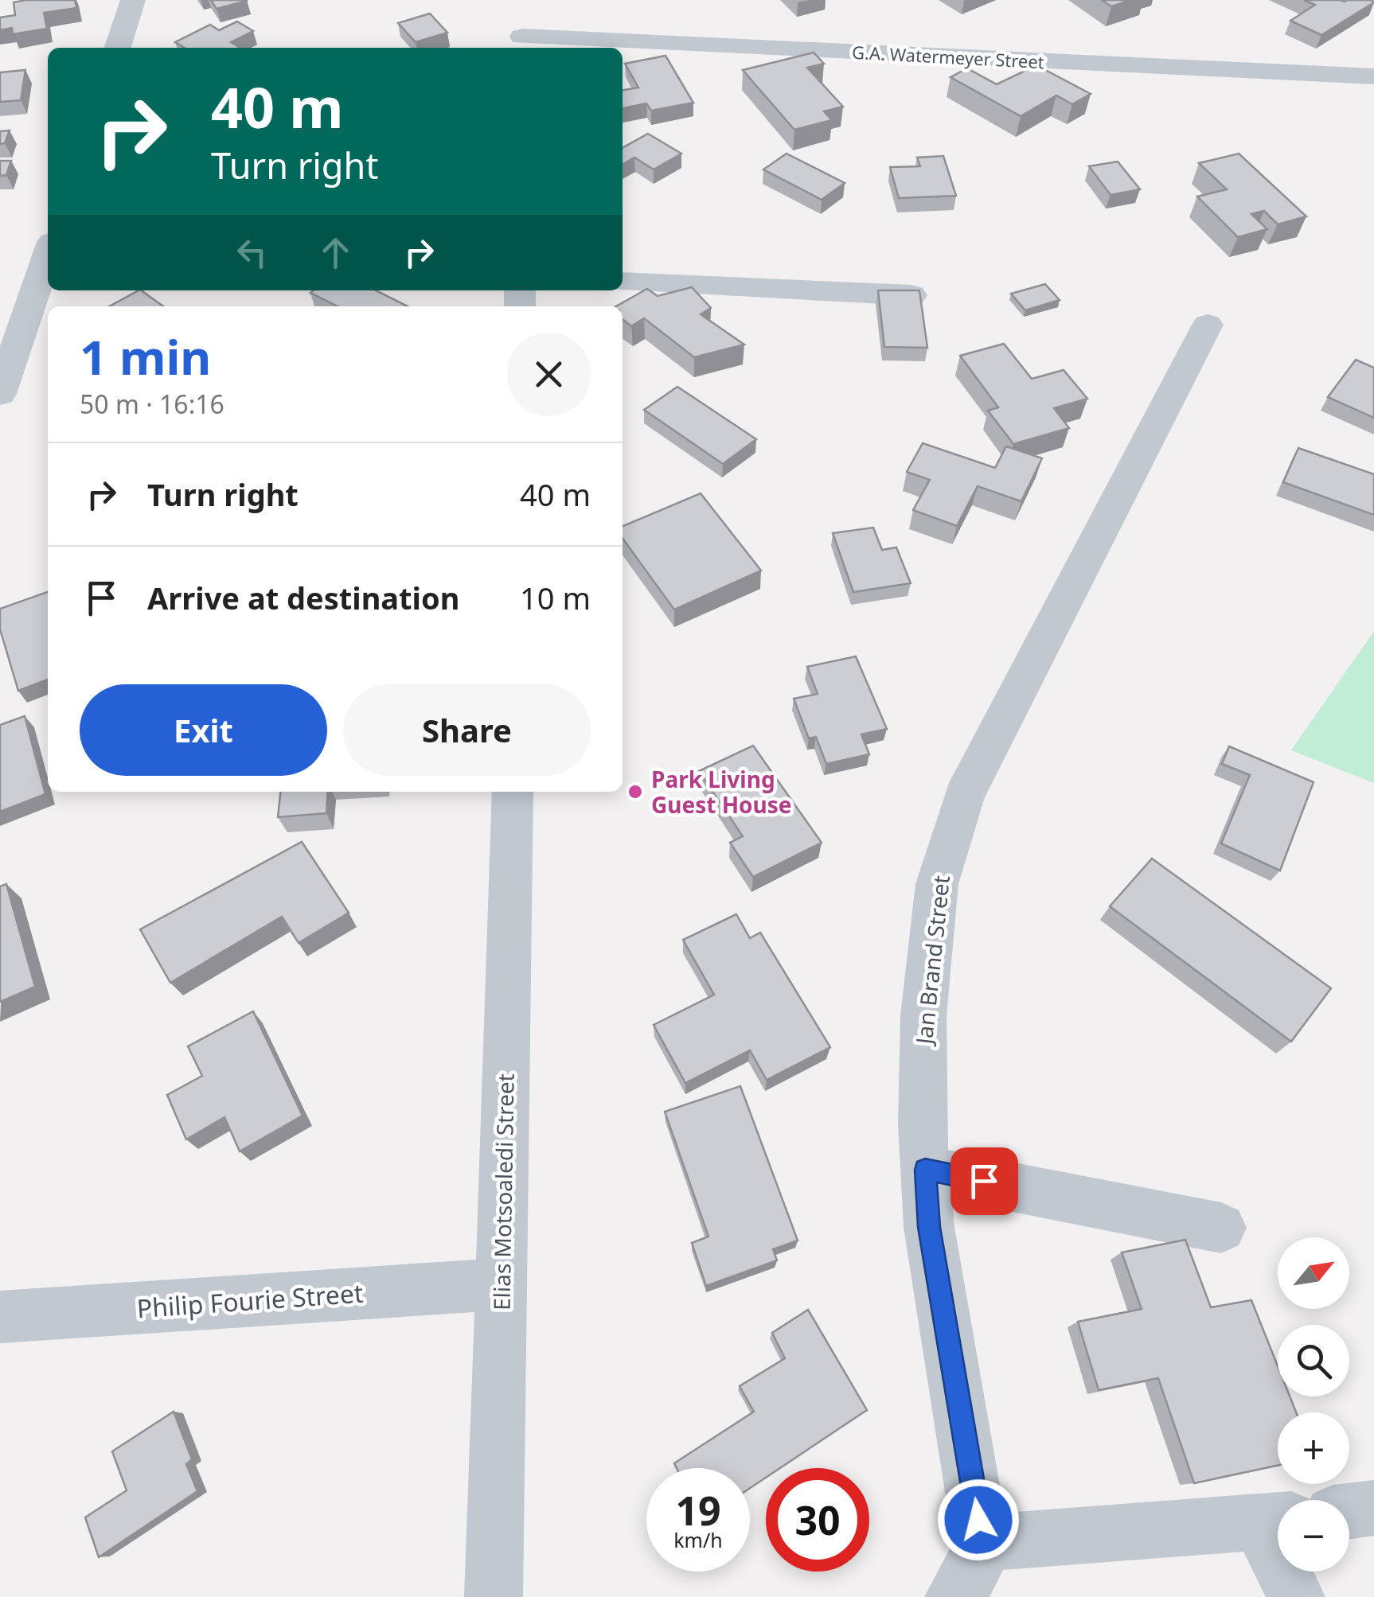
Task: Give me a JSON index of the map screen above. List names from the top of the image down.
{
  "streets": {
    "street": [
      "G.A. Watermeyer Street",
      "Jan Brand Street",
      "Elias Motsoaledi Street",
      "Philip Fourie Street"
    ]
  },
  "crossings": [
    ["Elias Motsoaledi Street", "Philip Fourie Street"]
  ],
  "places": ["Park Living Guest House"],
  "north": "top right",
  "page": {
    "turn": ["40 m", "Turn right"],
    "heading": ["1 min", "50 m · 16:16"],
    "list": [
      {
        "name": "Turn right",
        "value": "40 m"
      },
      {
        "name": "Arrive at destination",
        "value": "10 m"
      }
    ],
    "buttons": ["Exit", "Share"],
    "map_buttons": ["+", "−"],
    "speed": "19 km/h",
    "limit": "30"
  }
}
